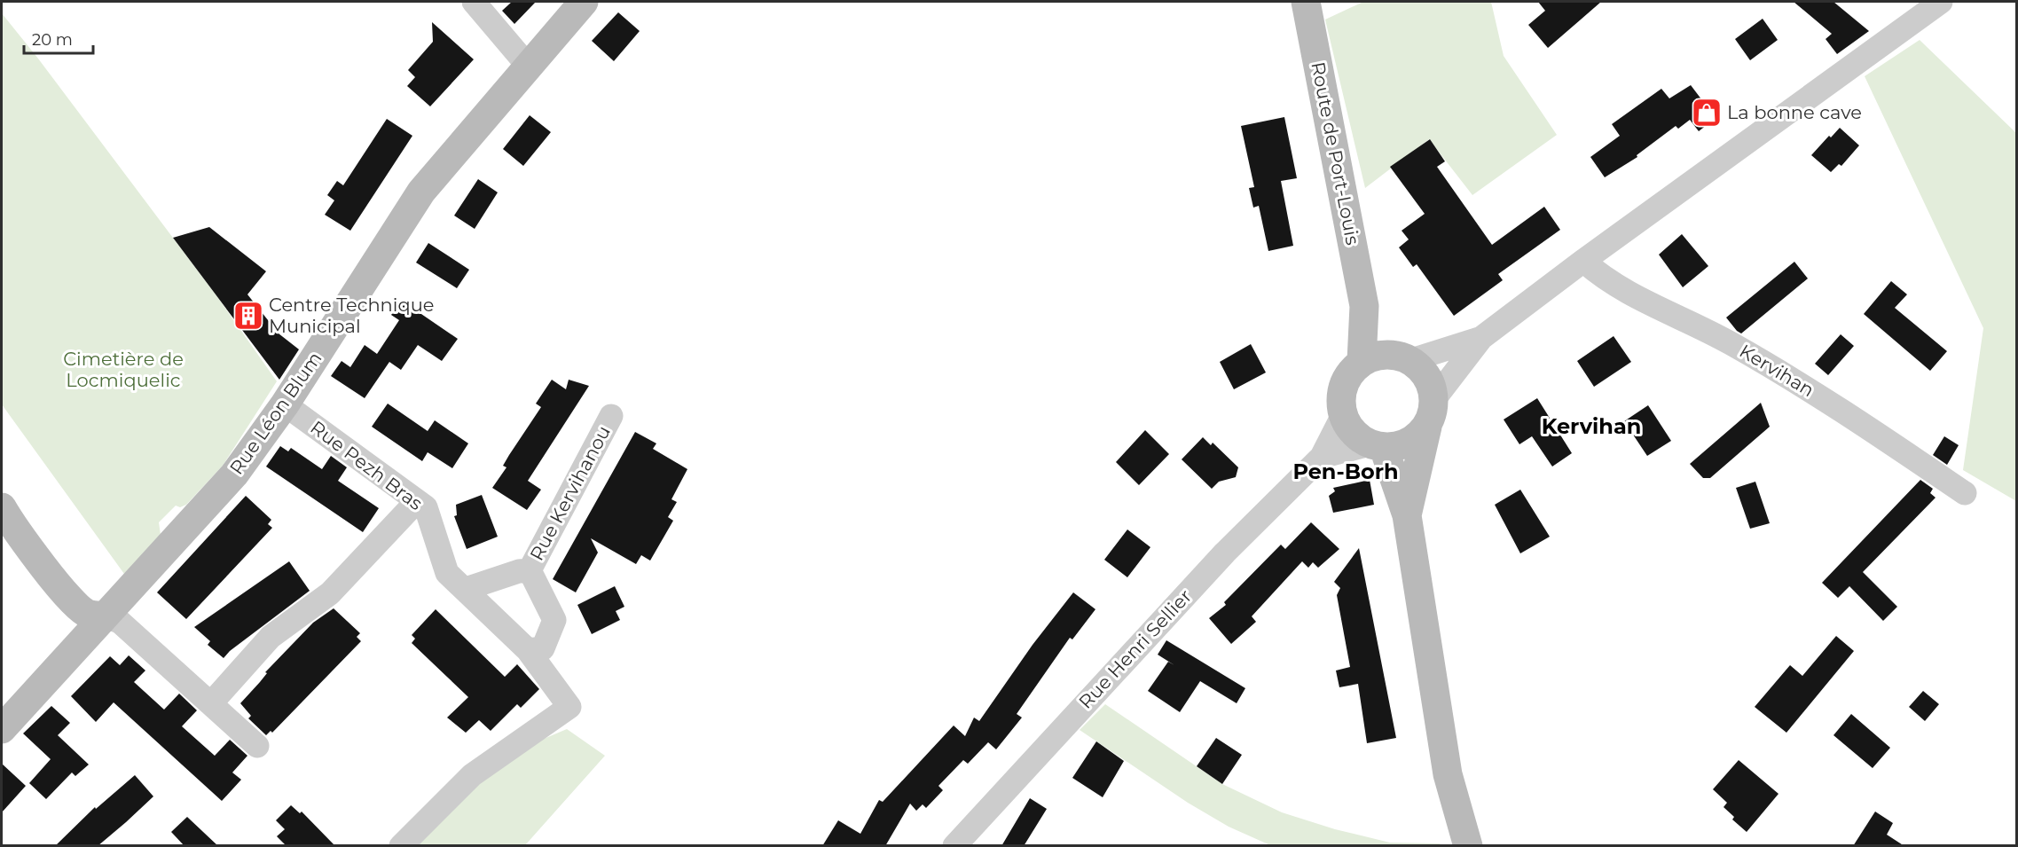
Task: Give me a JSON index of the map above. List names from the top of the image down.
{
  "streets": {
    "main road": ["Route de Port-Louis", "Rue Léon Blum"],
    "street": [
      "Kervihan",
      "Rue Pezh Bras",
      "Rue Kervihanou",
      "Rue Henri Sellier"
    ]
  },
  "crossings": [
    ["Rue Léon Blum", "Rue Pezh Bras"]
  ],
  "districts": ["Kervihan", "Pen-Borh"],
  "parks": ["Cimetière de Locmiquelic"],
  "places": {
    "shop": ["La bonne cave"],
    "building": ["Centre Technique Municipal"]
  },
  "scale_bar": "20 m"
}
